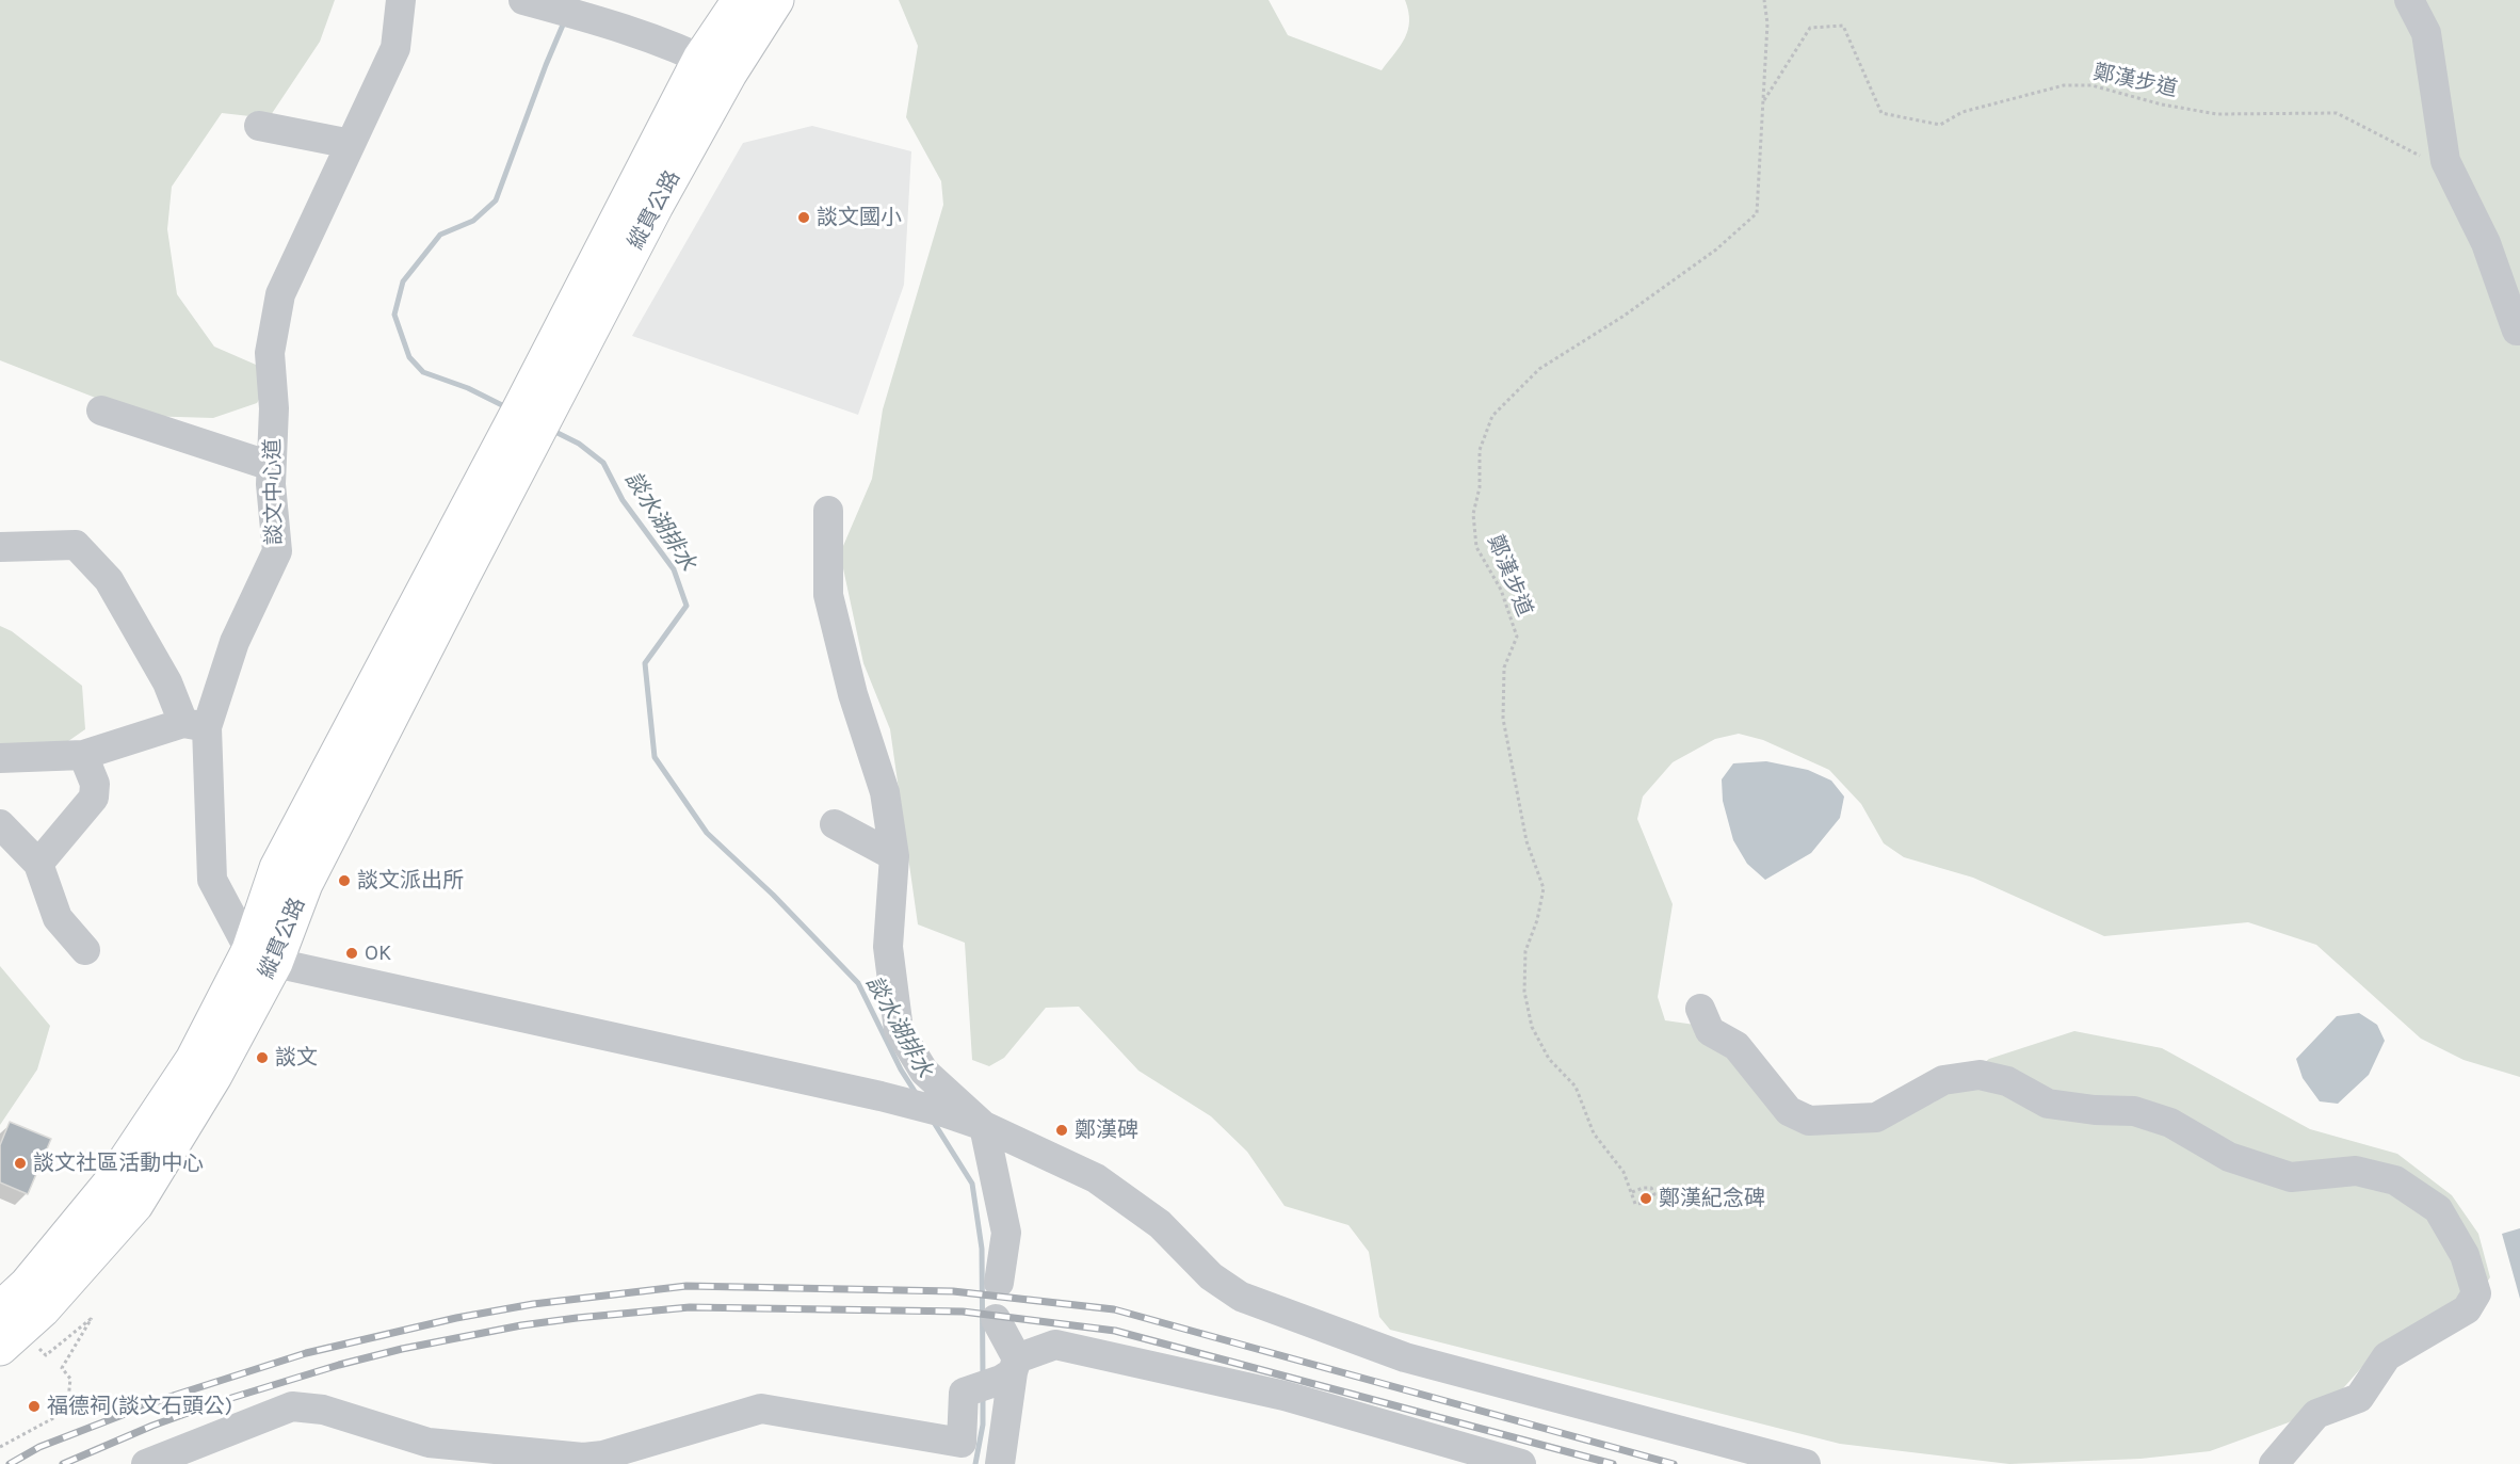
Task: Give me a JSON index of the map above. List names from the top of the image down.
{
  "streets": {
    "main road": ["縱貫公路"],
    "street": ["談文中心道"],
    "path": ["鄭漢步道"]
  },
  "crossings": [
    ["縱貫公路", "談文中心道"]
  ],
  "water": ["談水湖排水"],
  "places": [
    "談文國小",
    "談文派出所",
    "OK",
    "談文",
    "鄭漢碑",
    "談文社區活動中心",
    "鄭漢紀念碑",
    "福德祠(談文石頭公)"
  ]
}
